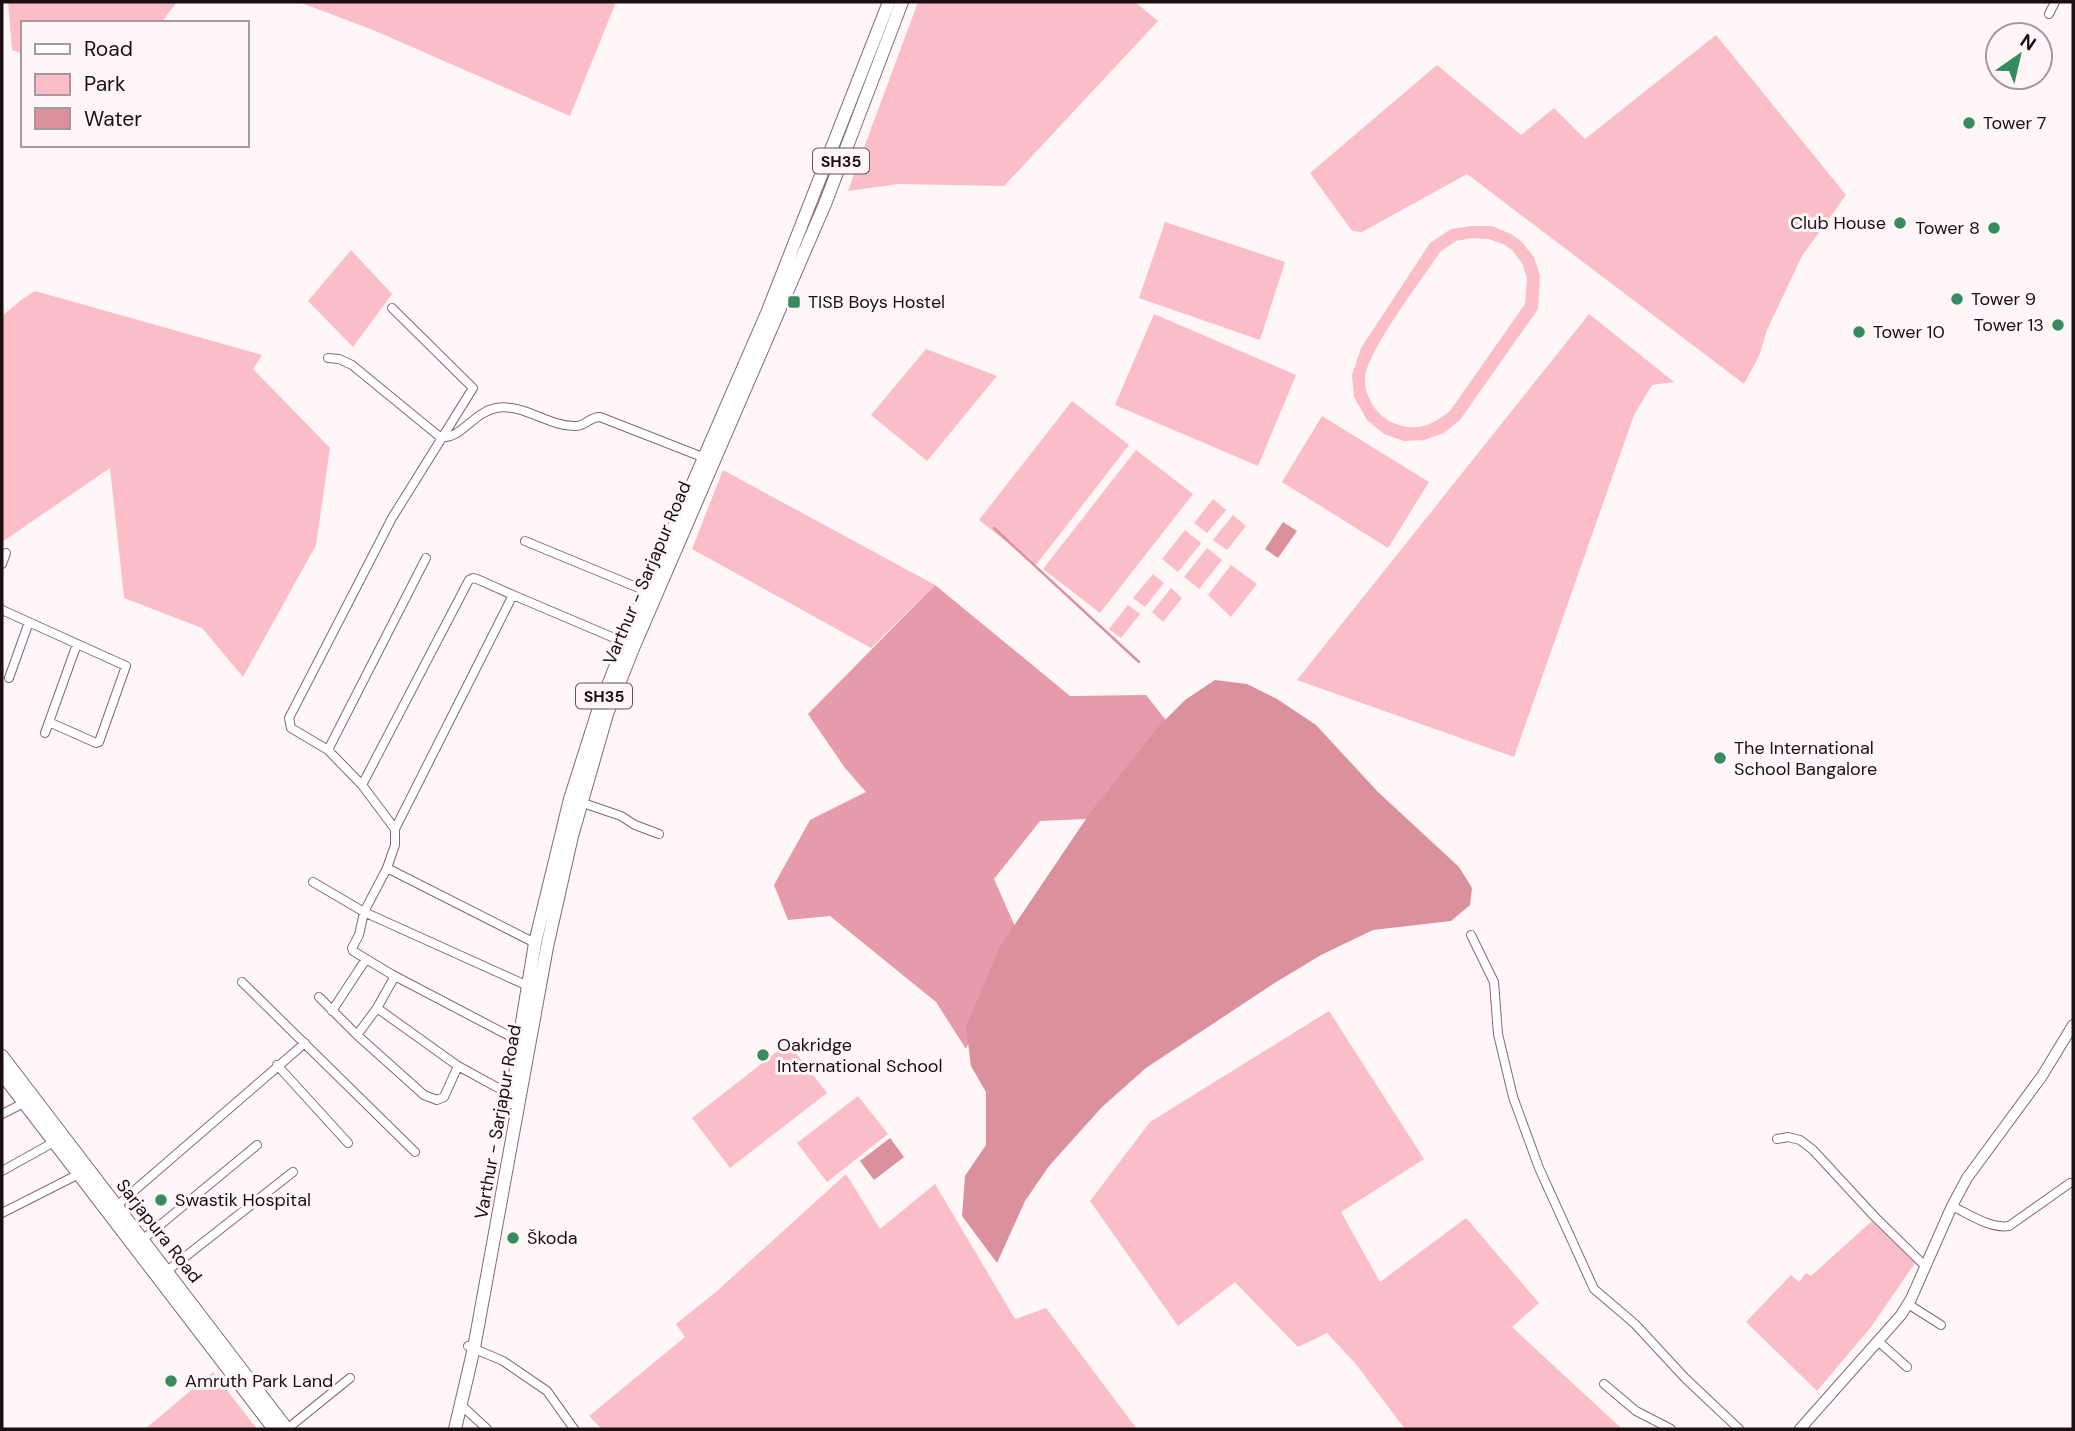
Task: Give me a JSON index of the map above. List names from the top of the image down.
{
  "streets": {
    "main road": ["SH35", "Varthur - Sarjapur Road", "Sarjapura Road"]
  },
  "places": {
    "other": [
      "Tower 7",
      "Club House",
      "Tower 8",
      "Tower 9",
      "Tower 13",
      "Tower 10",
      "The International School Bangalore",
      "Oakridge International School",
      "Swastik Hospital",
      "Škoda",
      "Amruth Park Land"
    ],
    "transit": ["TISB Boys Hostel"]
  },
  "legend": ["Road", "Park", "Water"],
  "north": "top right"
}
